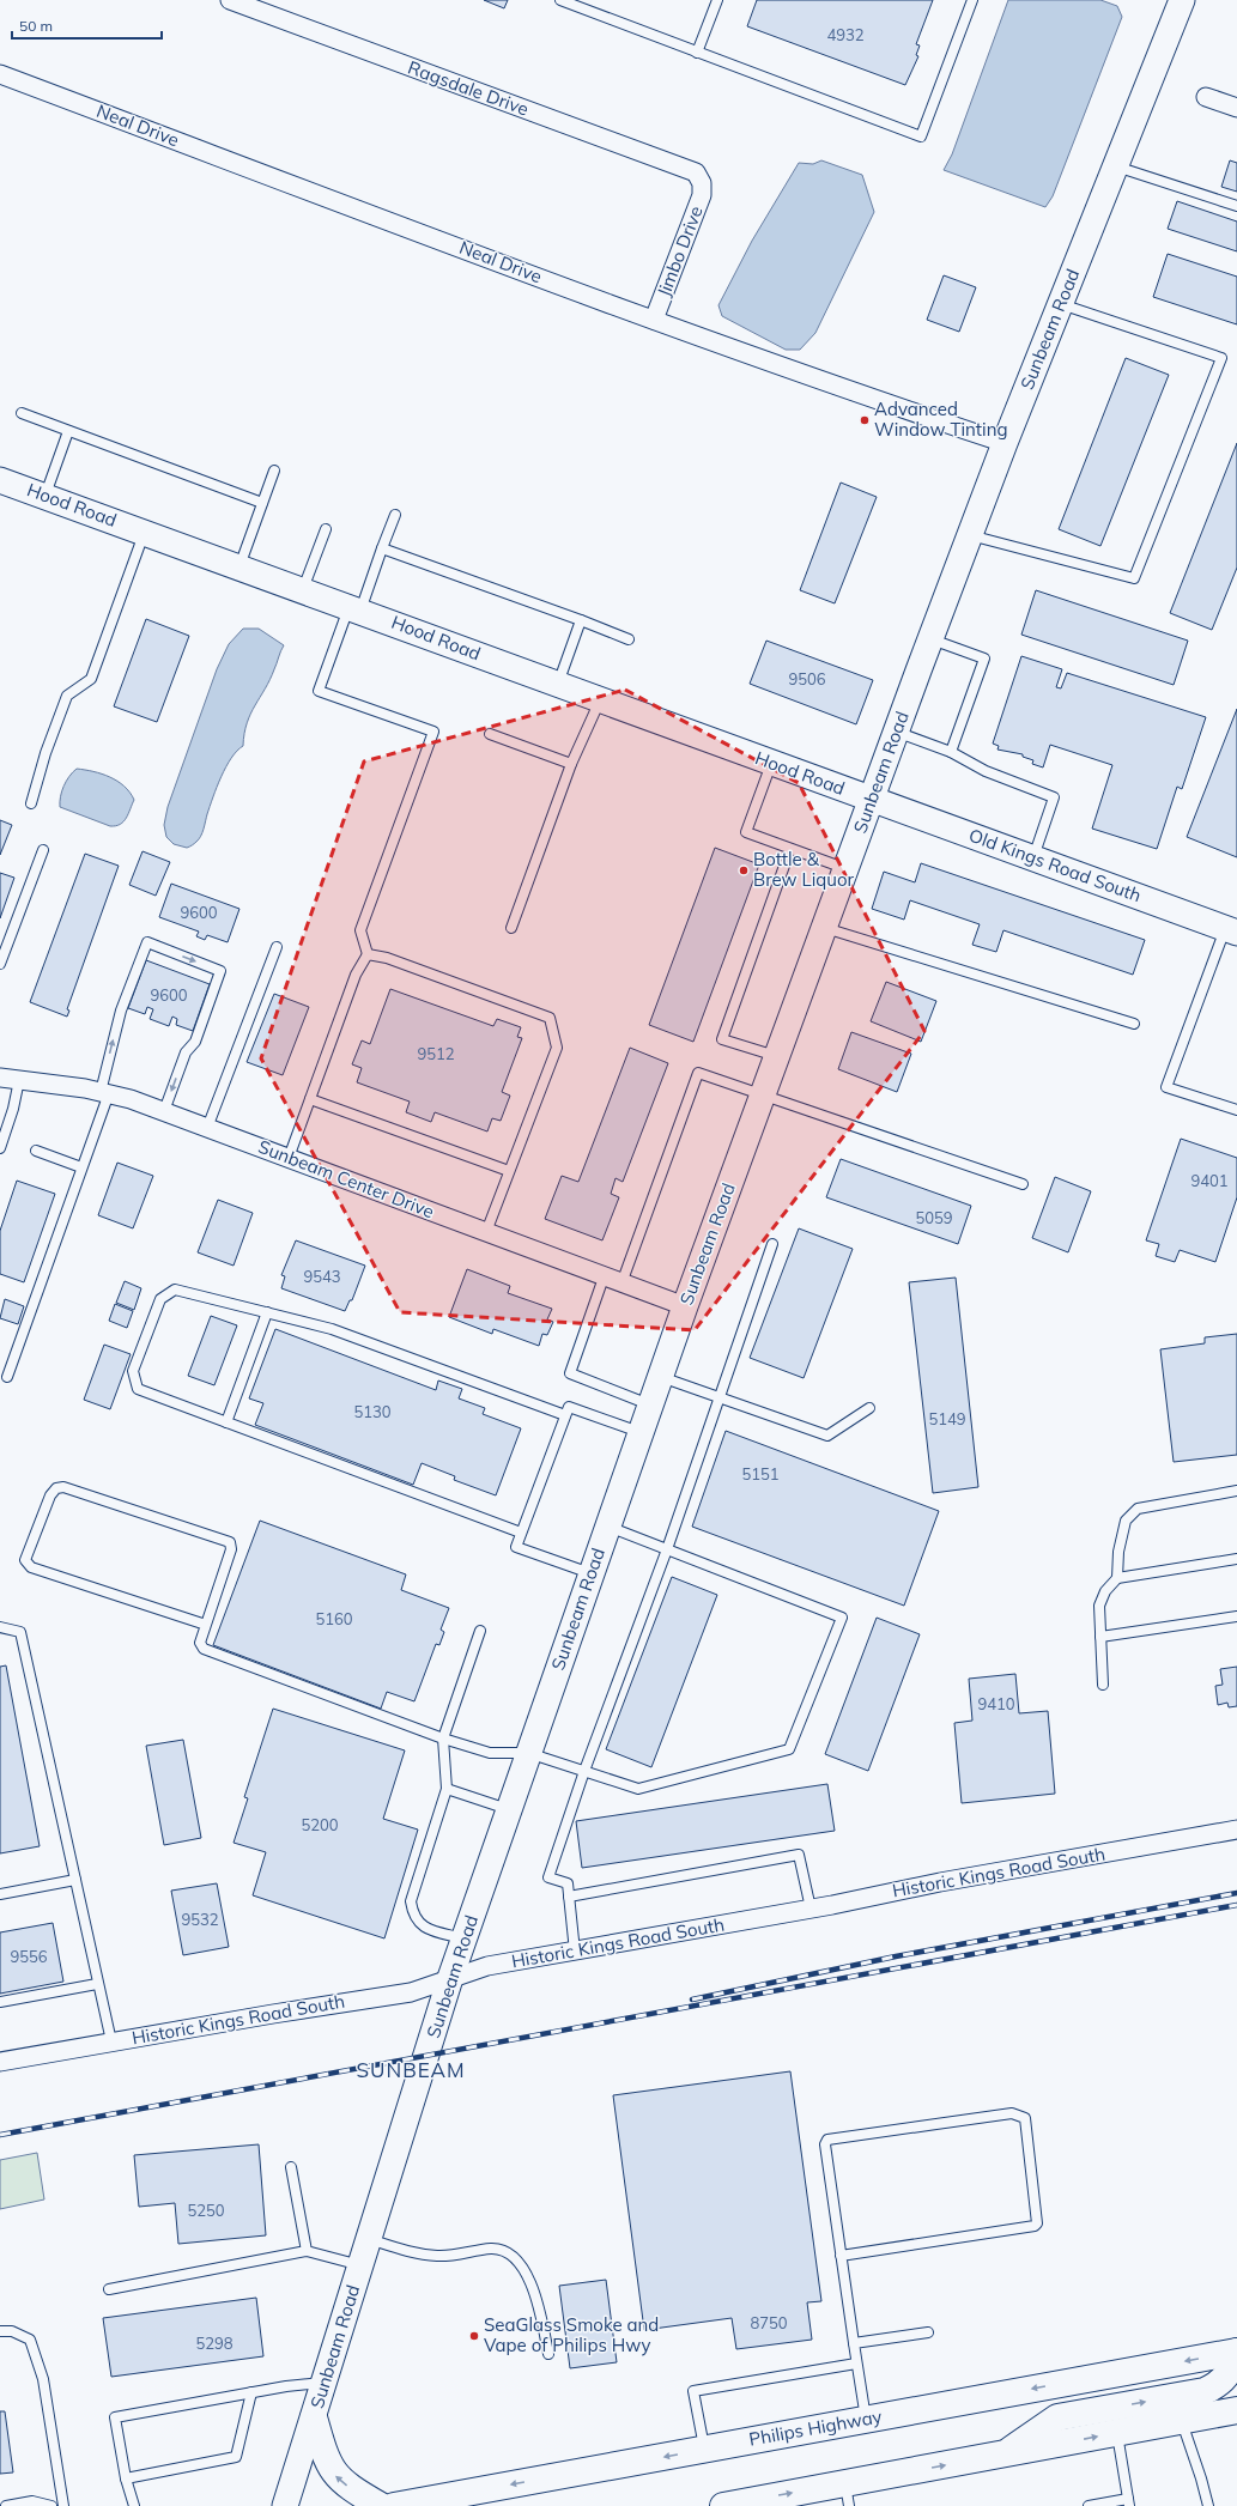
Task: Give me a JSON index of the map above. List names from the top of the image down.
{
  "streets": {
    "main road": ["Philips Highway"],
    "street": [
      "Ragsdale Drive",
      "Neal Drive",
      "Jimbo Drive",
      "Sunbeam Road",
      "Hood Road",
      "Old Kings Road South",
      "Sunbeam Center Drive",
      "Historic Kings Road South"
    ]
  },
  "crossings": [
    ["Ragsdale Drive", "Jimbo Drive"],
    ["Neal Drive", "Jimbo Drive"],
    ["Neal Drive", "Sunbeam Road"],
    ["Sunbeam Road", "Hood Road"],
    ["Sunbeam Road", "Old Kings Road South"],
    ["Sunbeam Road", "Sunbeam Center Drive"],
    ["Sunbeam Road", "Historic Kings Road South"],
    ["Hood Road", "Old Kings Road South"]
  ],
  "districts": ["SUNBEAM"],
  "places": ["Advanced Window Tinting", "Bottle & Brew Liquor", "SeaGlass Smoke and Vape of Philips Hwy"],
  "house_numbers": [
    "4932",
    "9506",
    "9600",
    "9600",
    "9512",
    "9401",
    "5059",
    "9543",
    "5130",
    "5149",
    "5151",
    "5160",
    "9410",
    "5200",
    "9532",
    "9556",
    "5250",
    "8750",
    "5298"
  ],
  "scale_bar": "50 m"
}
